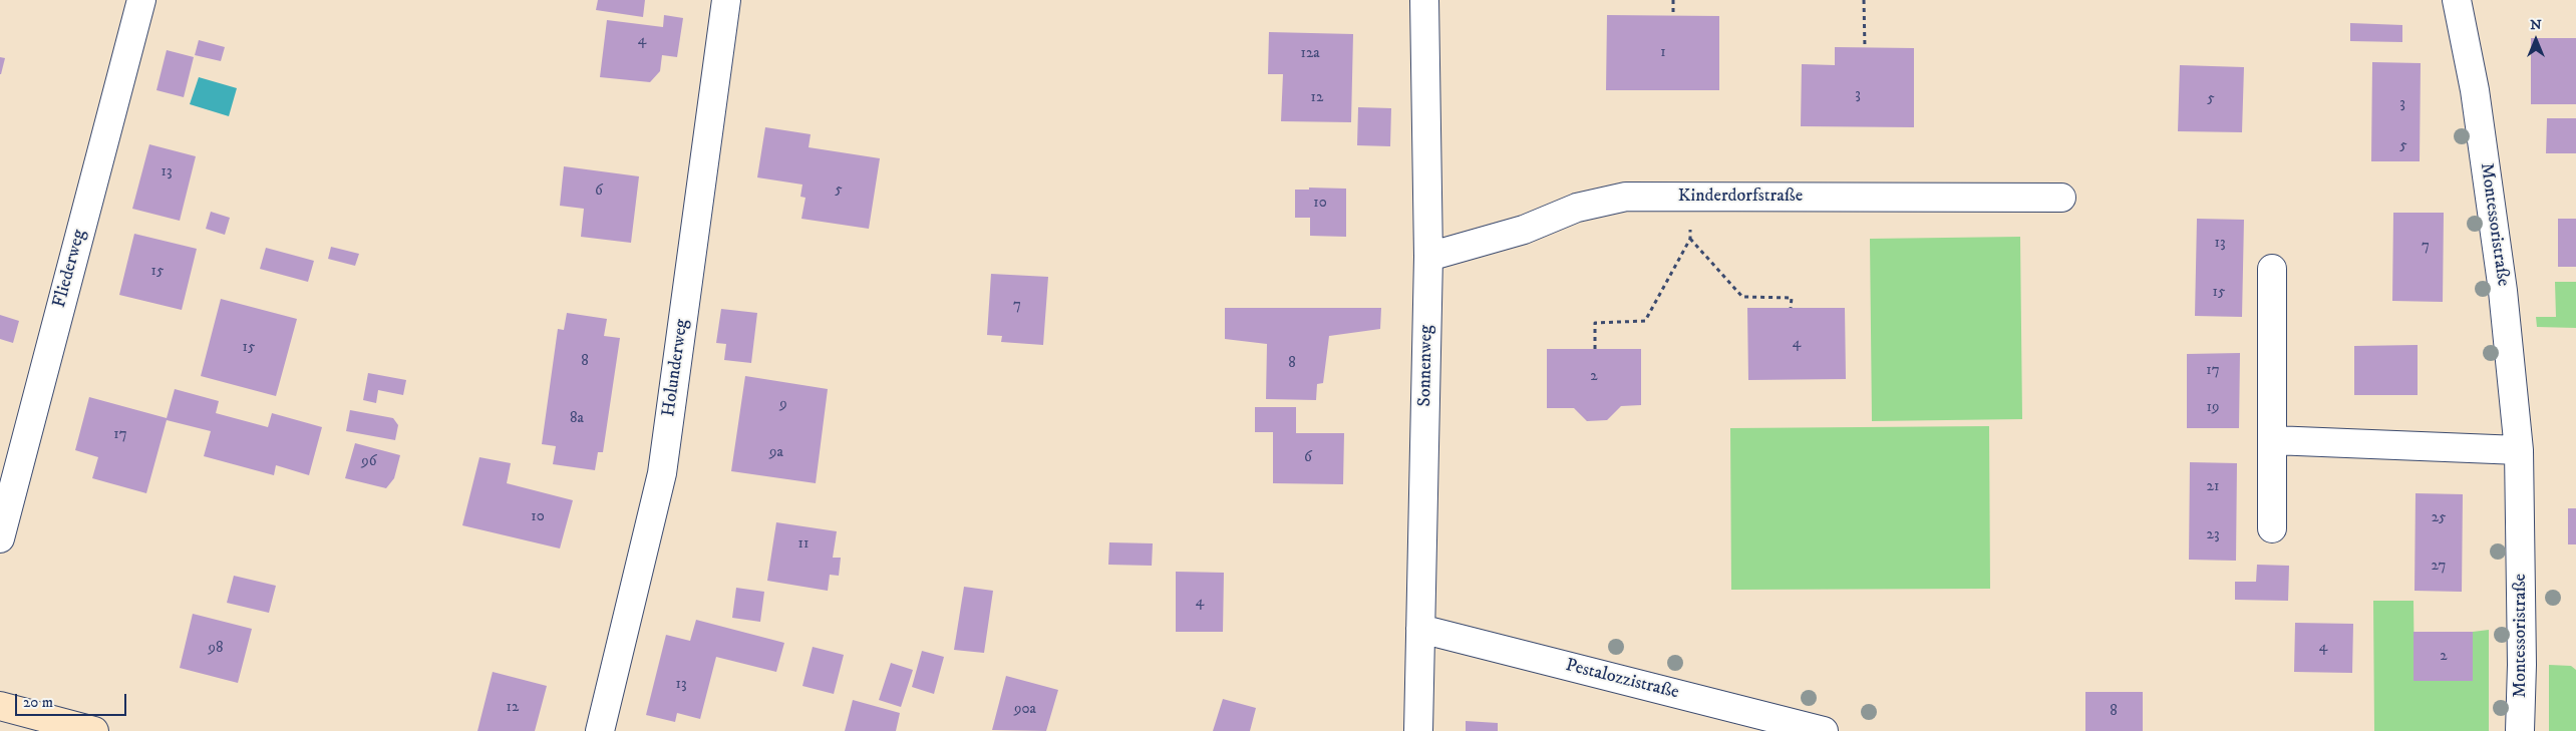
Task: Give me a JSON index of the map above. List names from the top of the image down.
{
  "streets": {
    "street": [
      "Kinderdorfstraße",
      "Montessoristraße",
      "Fliederweg",
      "Sonnenweg",
      "Holunderweg",
      "Pestalozzistraße"
    ]
  },
  "crossings": [
    ["Kinderdorfstraße", "Sonnenweg"],
    ["Sonnenweg", "Pestalozzistraße"]
  ],
  "house_numbers": [
    "4",
    "1",
    "12a",
    "3",
    "12",
    "5",
    "3",
    "5",
    "13",
    "5",
    "6",
    "10",
    "13",
    "7",
    "15",
    "15",
    "7",
    "4",
    "15",
    "8",
    "8",
    "17",
    "2",
    "9",
    "19",
    "8a",
    "17",
    "9a",
    "6",
    "96",
    "21",
    "10",
    "25",
    "23",
    "11",
    "27",
    "4",
    "4",
    "98",
    "2",
    "13",
    "12",
    "90a",
    "8"
  ],
  "scale_bar": "20 m",
  "north": "top"
}
